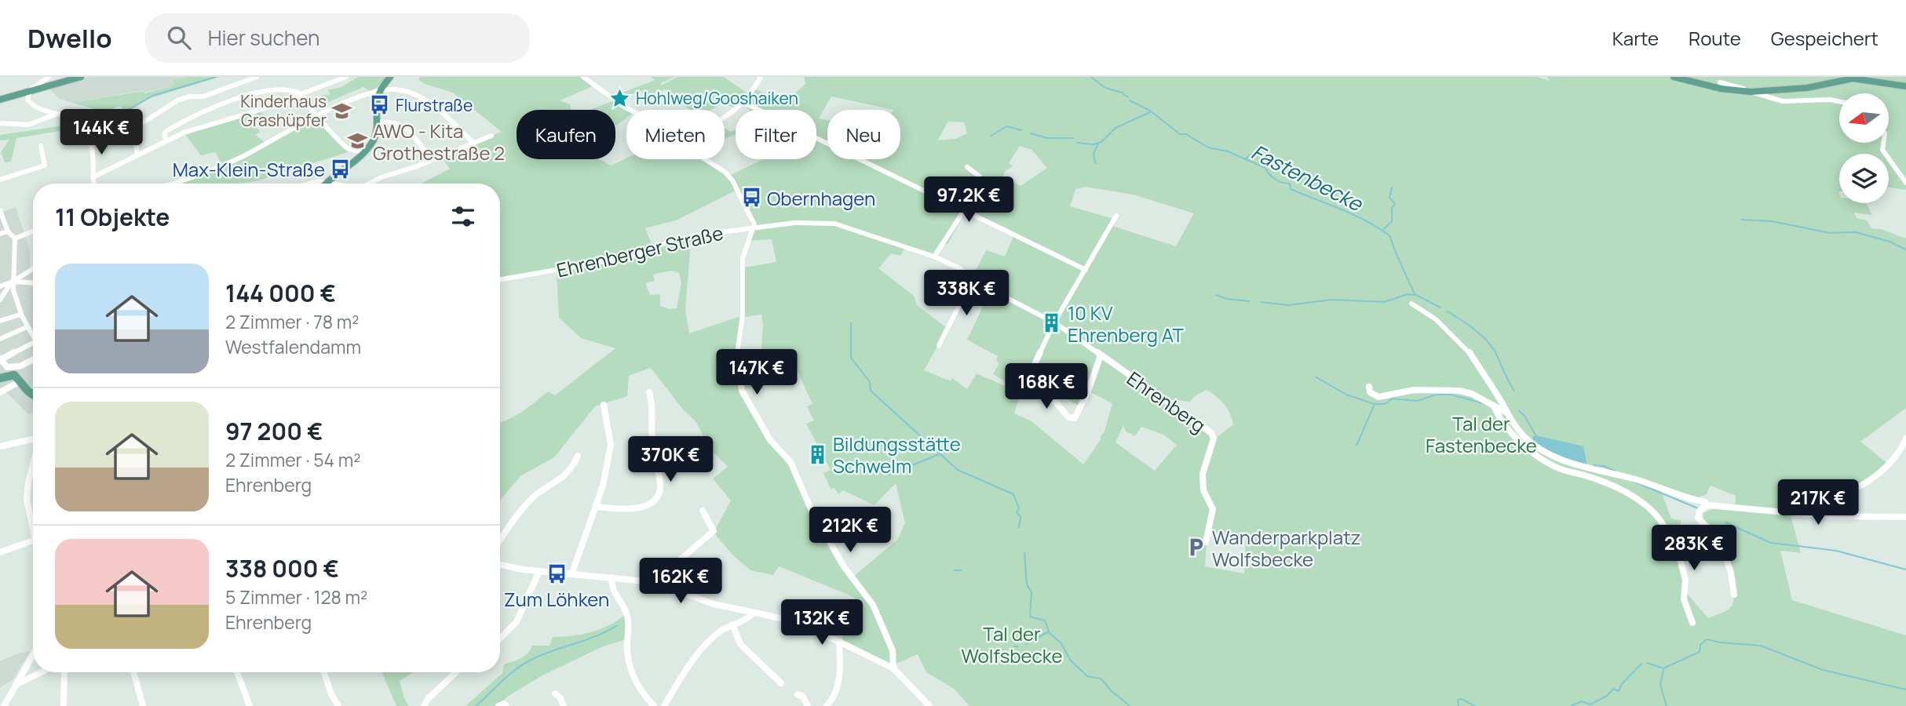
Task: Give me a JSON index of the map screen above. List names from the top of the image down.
{
  "streets": {
    "street": ["Ehrenberger Straße", "Ehrenberg"]
  },
  "crossings": [
    ["Ehrenberger Straße", "Ehrenberg"]
  ],
  "water": ["Fastenbecke"],
  "parks": ["Tal der Fastenbecke", "Tal der Wolfsbecke"],
  "places": {
    "place": ["Hohlweg/Gooshaiken"],
    "bus stop": [
      "Flurstraße",
      "Max-Klein-Straße",
      "Obernhagen",
      "Zum Löhken"
    ],
    "school or university": ["Kinderhaus Grashüpfer", "AWO - Kita Grothestraße 2"],
    "building": ["10 KV Ehrenberg AT", "Bildungsstätte Schwelm"],
    "parking": ["Wanderparkplatz Wolfsbecke"]
  },
  "north": "left",
  "page": {
    "header": "Dwello",
    "search": "Hier suchen",
    "nav": ["Karte", "Route", "Gespeichert"],
    "price": [
      "144K €",
      "97.2K €",
      "338K €",
      "147K €",
      "168K €",
      "370K €",
      "217K €",
      "212K €",
      "283K €",
      "162K €",
      "132K €"
    ],
    "chip": [
      "Kaufen",
      "Mieten",
      "Filter",
      "Neu"
    ],
    "heading": "11 Objekte",
    "list": [
      {
        "name": "144 000 €",
        "note": "2 Zimmer · 78 m² · Westfalendamm"
      },
      {
        "name": "97 200 €",
        "note": "2 Zimmer · 54 m² · Ehrenberg"
      },
      {
        "name": "338 000 €",
        "note": "5 Zimmer · 128 m² · Ehrenberg"
      }
    ]
  }
}
